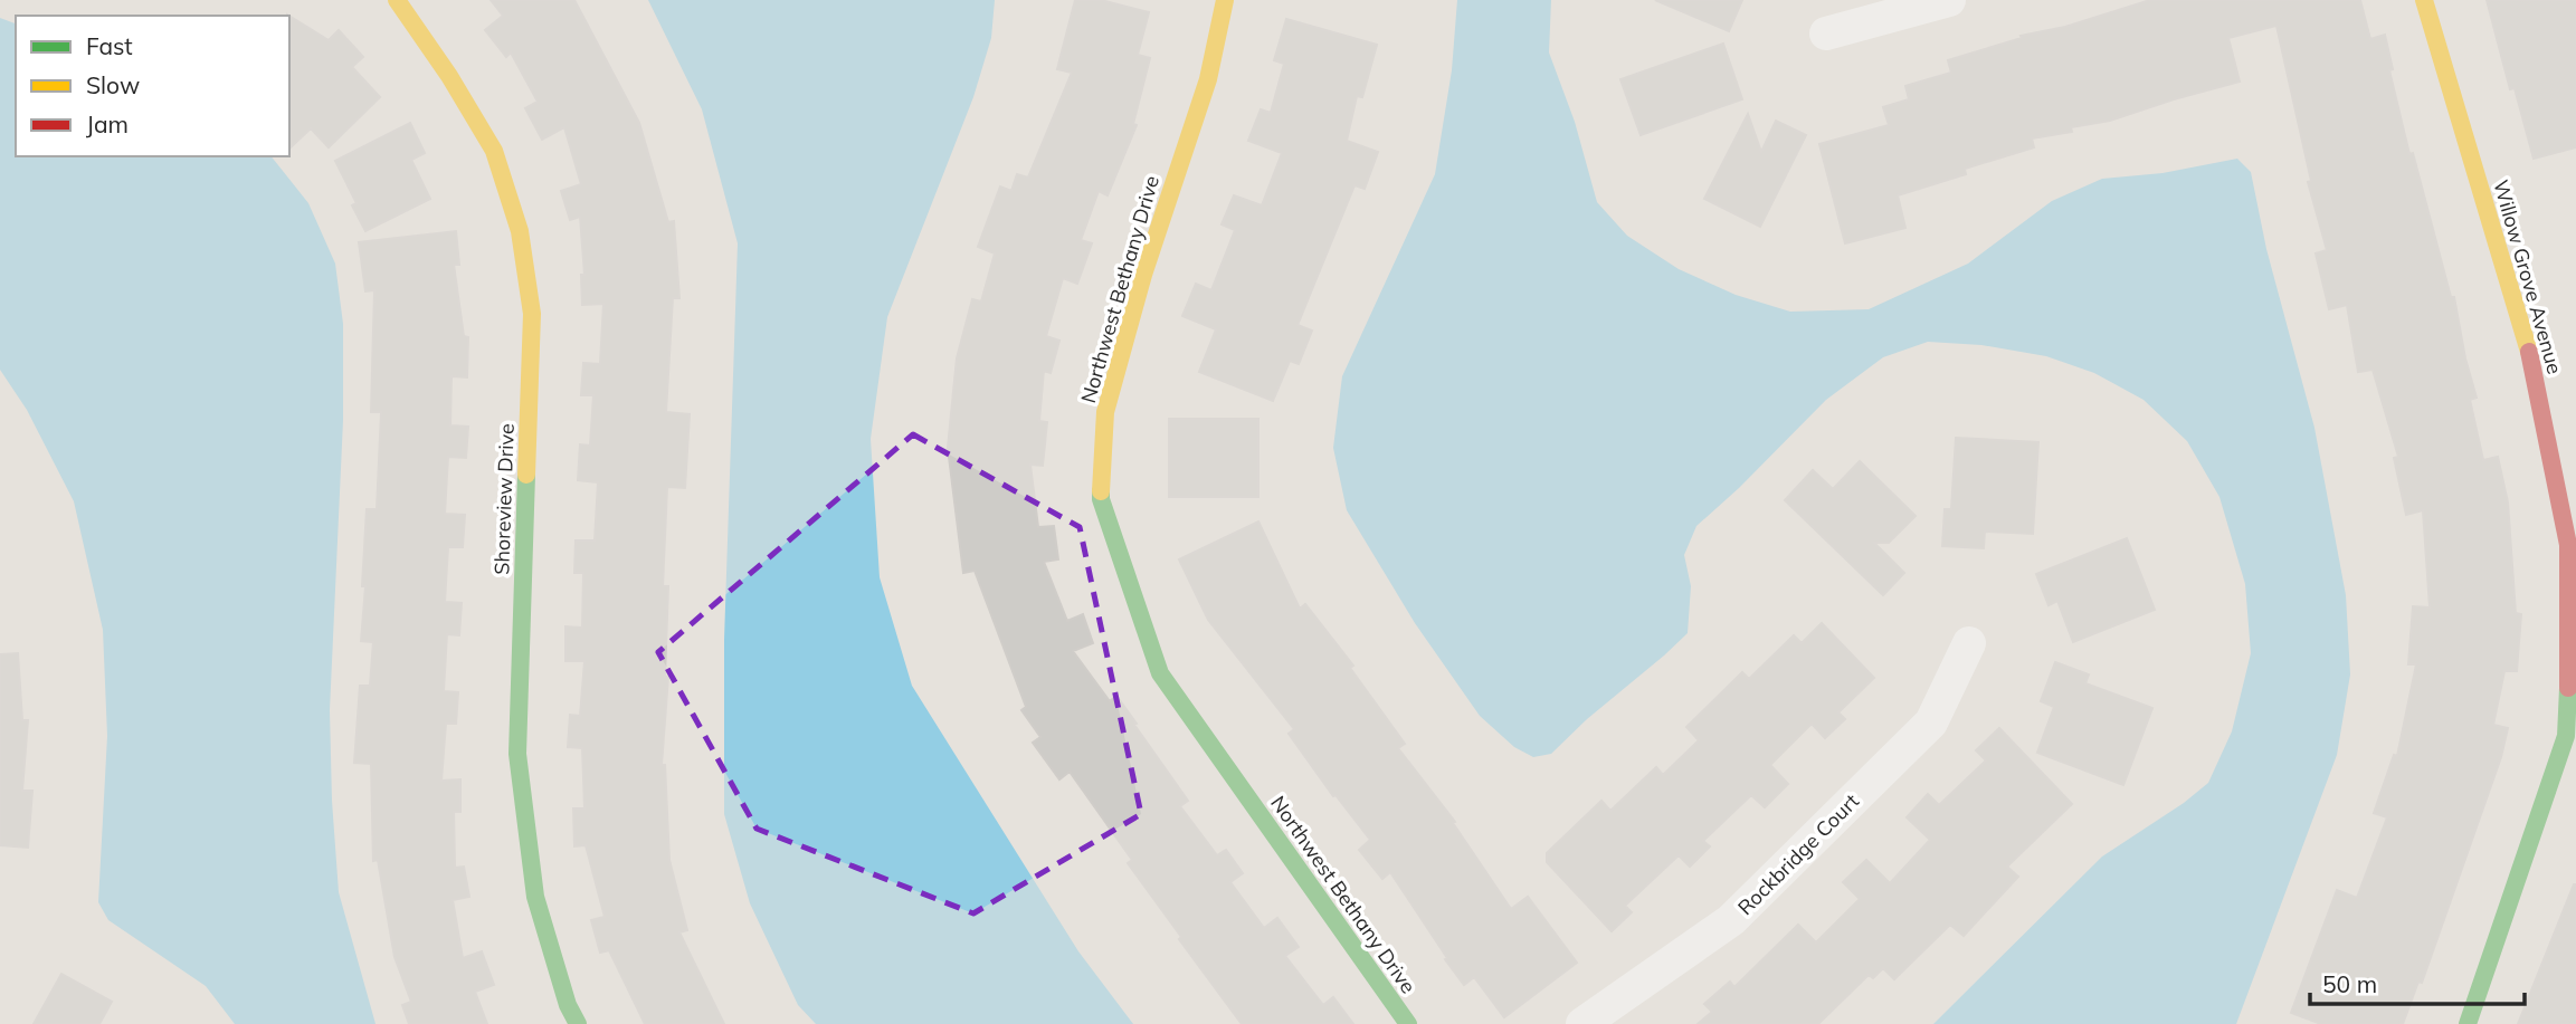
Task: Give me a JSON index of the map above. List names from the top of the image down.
{
  "streets": {
    "street": [
      "Willow Grove Avenue",
      "Northwest Bethany Drive",
      "Shoreview Drive",
      "Rockbridge Court"
    ]
  },
  "legend": ["Fast", "Slow", "Jam"],
  "scale_bar": "50 m"
}
